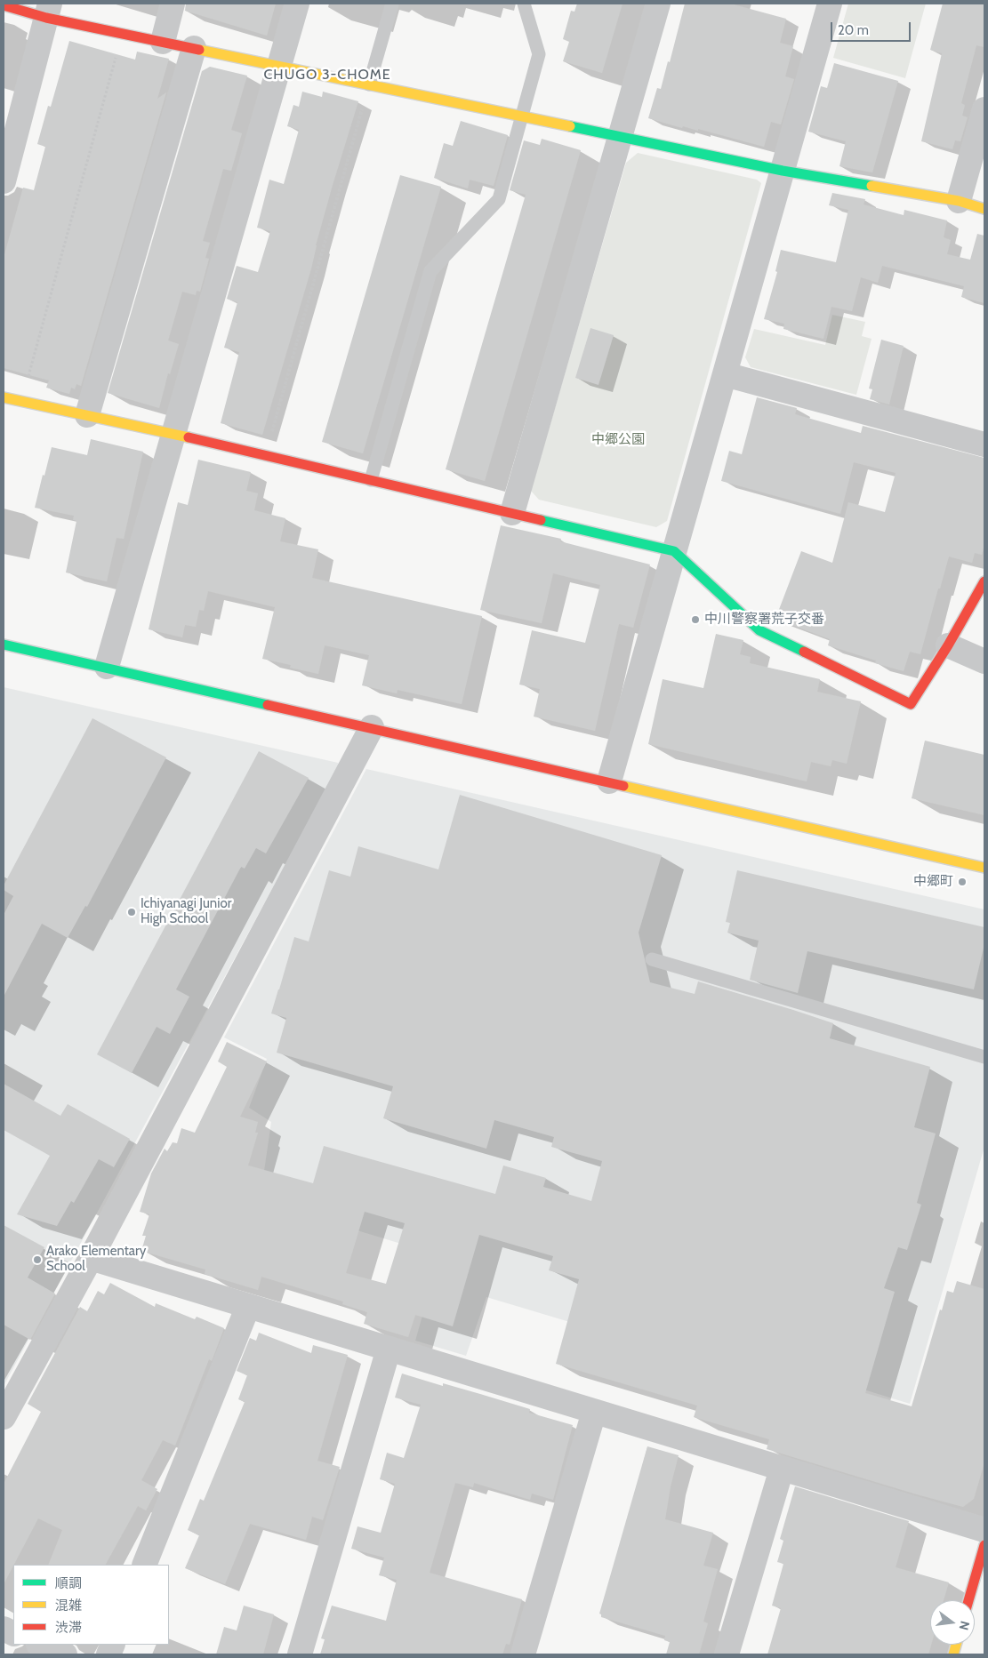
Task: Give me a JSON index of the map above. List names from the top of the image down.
{
  "districts": ["CHUGO 3-CHOME"],
  "parks": ["中郷公園"],
  "places": [
    "中川警察署荒子交番",
    "中郷町",
    "Ichiyanagi Junior High School",
    "Arako Elementary School"
  ],
  "legend": ["順調", "混雑", "渋滞"],
  "scale_bar": "20 m",
  "north": "right"
}
